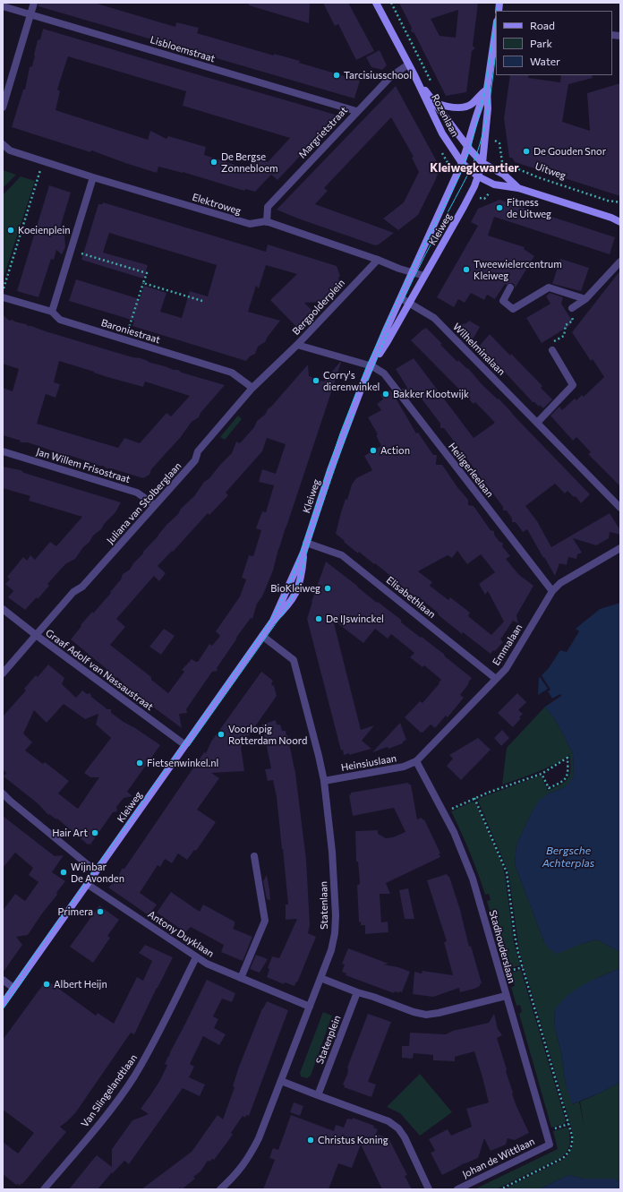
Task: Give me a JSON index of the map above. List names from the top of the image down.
{
  "streets": {
    "street": [
      "Lisbloemstraat",
      "Rozenlaan",
      "Margrietstraat",
      "Elektroweg",
      "Kleiweg",
      "Bergpolderplein",
      "Baroniestraat",
      "Wilhelminalaan",
      "Jan Willem Frisostraat",
      "Heiligerleelaan",
      "Juliana van Stolberglaan",
      "Elisabethlaan",
      "Emmalaan",
      "Graaf Adolf van Nassaustraat",
      "Heinsiuslaan",
      "Statenlaan",
      "Antony Duyklaan",
      "Stadhouderslaan",
      "Statenplein",
      "Van Slingelandtlaan",
      "Johan de Wittlaan"
    ],
    "path": ["Uitweg"]
  },
  "crossings": [
    ["Lisbloemstraat", "Margrietstraat"],
    ["Rozenlaan", "Margrietstraat"],
    ["Rozenlaan", "Kleiweg"],
    ["Margrietstraat", "Elektroweg"],
    ["Uitweg", "Kleiweg"],
    ["Elektroweg", "Kleiweg"],
    ["Elektroweg", "Bergpolderplein"],
    ["Kleiweg", "Bergpolderplein"],
    ["Kleiweg", "Wilhelminalaan"],
    ["Kleiweg", "Heiligerleelaan"],
    ["Kleiweg", "Elisabethlaan"],
    ["Kleiweg", "Graaf Adolf van Nassaustraat"],
    ["Kleiweg", "Statenlaan"],
    ["Kleiweg", "Antony Duyklaan"],
    ["Bergpolderplein", "Heiligerleelaan"],
    ["Bergpolderplein", "Juliana van Stolberglaan"],
    ["Baroniestraat", "Juliana van Stolberglaan"],
    ["Jan Willem Frisostraat", "Juliana van Stolberglaan"],
    ["Heiligerleelaan", "Emmalaan"],
    ["Juliana van Stolberglaan", "Graaf Adolf van Nassaustraat"],
    ["Elisabethlaan", "Emmalaan"],
    ["Emmalaan", "Heinsiuslaan"],
    ["Emmalaan", "Stadhouderslaan"],
    ["Heinsiuslaan", "Statenlaan"],
    ["Heinsiuslaan", "Stadhouderslaan"],
    ["Statenlaan", "Antony Duyklaan"],
    ["Antony Duyklaan", "Van Slingelandtlaan"],
    ["Stadhouderslaan", "Johan de Wittlaan"]
  ],
  "districts": ["Kleiwegkwartier"],
  "water": ["Bergsche Achterplas"],
  "places": [
    "Tarcisiusschool",
    "De Gouden Snor",
    "De Bergse Zonnebloem",
    "Fitness de Uitweg",
    "Koeienplein",
    "Tweewielercentrum Kleiweg",
    "Corry's dierenwinkel",
    "Bakker Klootwijk",
    "Action",
    "BioKleiweg",
    "De IJswinckel",
    "Voorlopig Rotterdam Noord",
    "Fietsenwinkel.nl",
    "Hair Art",
    "Wijnbar De Avonden",
    "Primera",
    "Albert Heijn",
    "Christus Koning"
  ],
  "legend": ["Road", "Park", "Water"]
}
